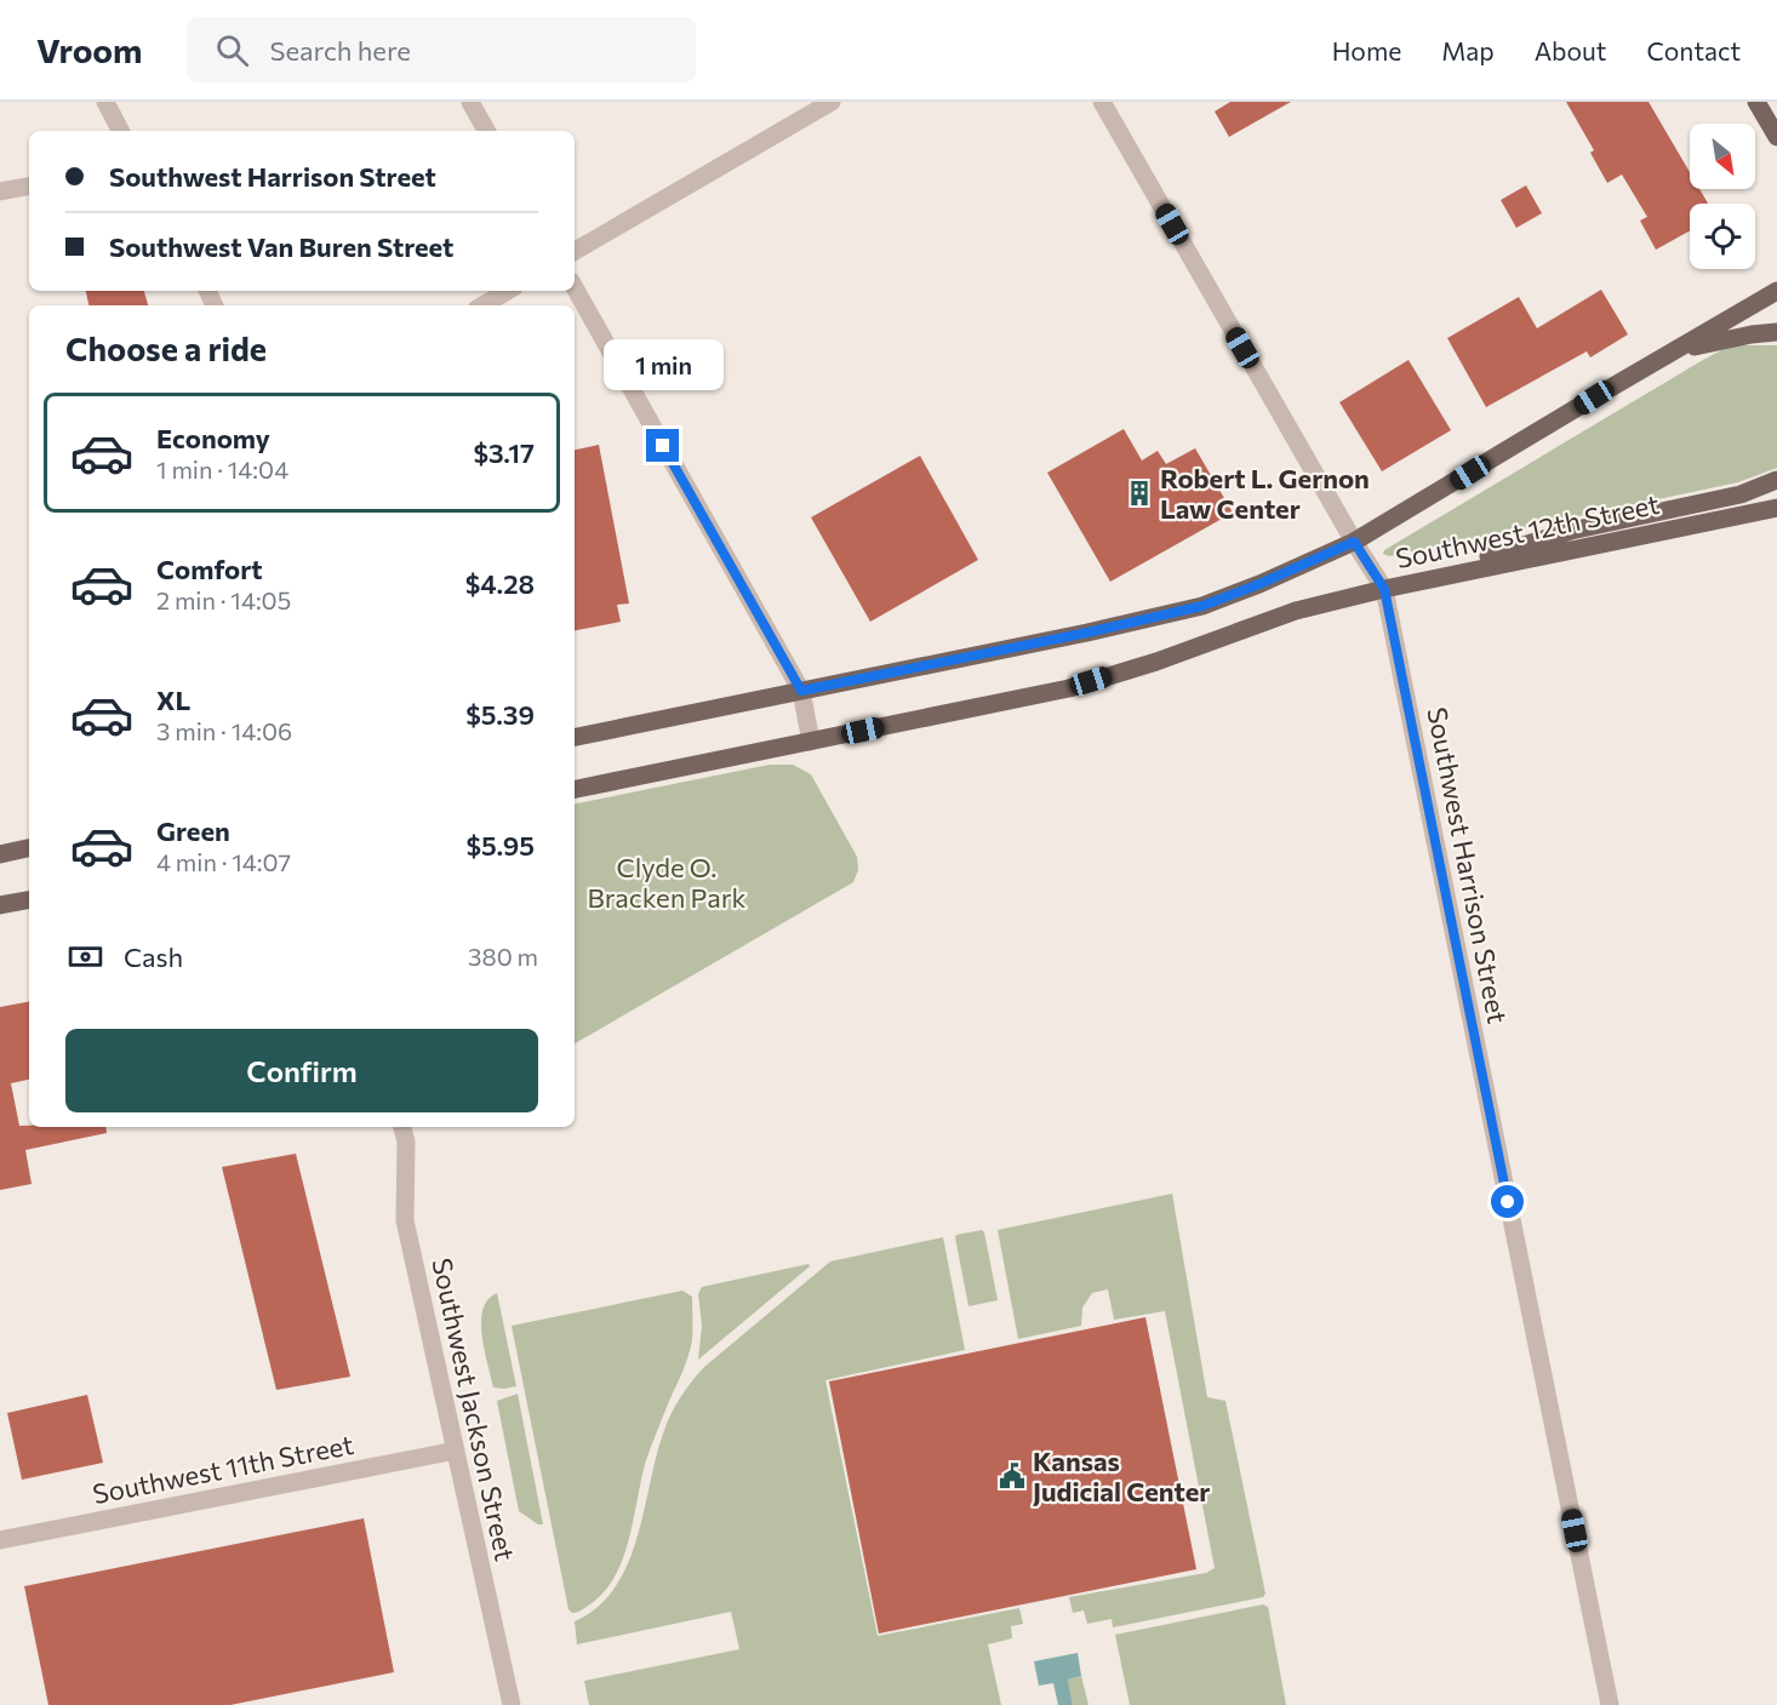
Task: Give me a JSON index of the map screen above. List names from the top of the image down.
{
  "streets": {
    "main road": ["Southwest 12th Street"],
    "street": ["Southwest Harrison Street", "Southwest Jackson Street", "Southwest 11th Street"]
  },
  "crossings": [
    ["Southwest 12th Street", "Southwest Harrison Street"],
    ["Southwest Jackson Street", "Southwest 11th Street"]
  ],
  "parks": ["Clyde O. Bracken Park"],
  "places": {
    "building": ["Robert L. Gernon Law Center"],
    "public building": ["Kansas Judicial Center"]
  },
  "north": "bottom right",
  "page": {
    "header": "Vroom",
    "search": "Search here",
    "nav": [
      "Home",
      "Map",
      "About",
      "Contact"
    ],
    "banner": ["Southwest Harrison Street", "Southwest Van Buren Street"],
    "heading": "Choose a ride",
    "bubble": "1 min",
    "list": [
      {
        "name": "Economy",
        "note": "1 min · 14:04",
        "value": "$3.17"
      },
      {
        "name": "Comfort",
        "note": "2 min · 14:05",
        "value": "$4.28"
      },
      {
        "name": "XL",
        "note": "3 min · 14:06",
        "value": "$5.39"
      },
      {
        "name": "Green",
        "note": "4 min · 14:07",
        "value": "$5.95"
      }
    ],
    "pay": ["Cash", "380 m"],
    "buttons": "Confirm"
  }
}
